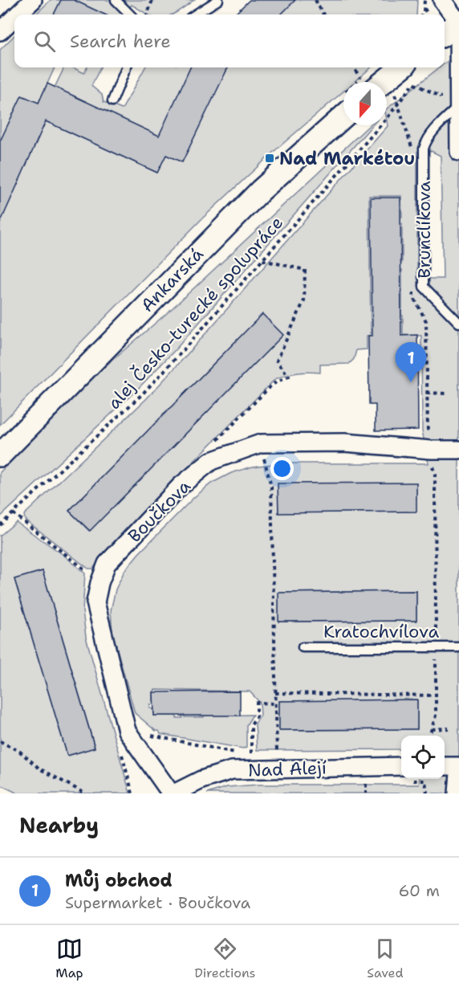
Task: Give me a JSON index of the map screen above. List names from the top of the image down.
{
  "streets": {
    "street": ["Ankarská", "Boučkova", "Nad Alejí"],
    "lane": ["Brunclíkova", "Kratochvílova"],
    "path": ["alej Česko-turecké spolupráce"]
  },
  "crossings": [
    ["Boučkova", "Nad Alejí"]
  ],
  "places": {
    "transit": ["Nad Markétou"]
  },
  "north": "bottom",
  "page": {
    "search": "Search here",
    "pins": "1",
    "heading": "Nearby",
    "list": [
      {
        "mark": "1",
        "name": "Můj obchod",
        "note": "Supermarket · Boučkova",
        "value": "60 m"
      }
    ],
    "nav": ["Map", "Directions", "Saved"]
  }
}
